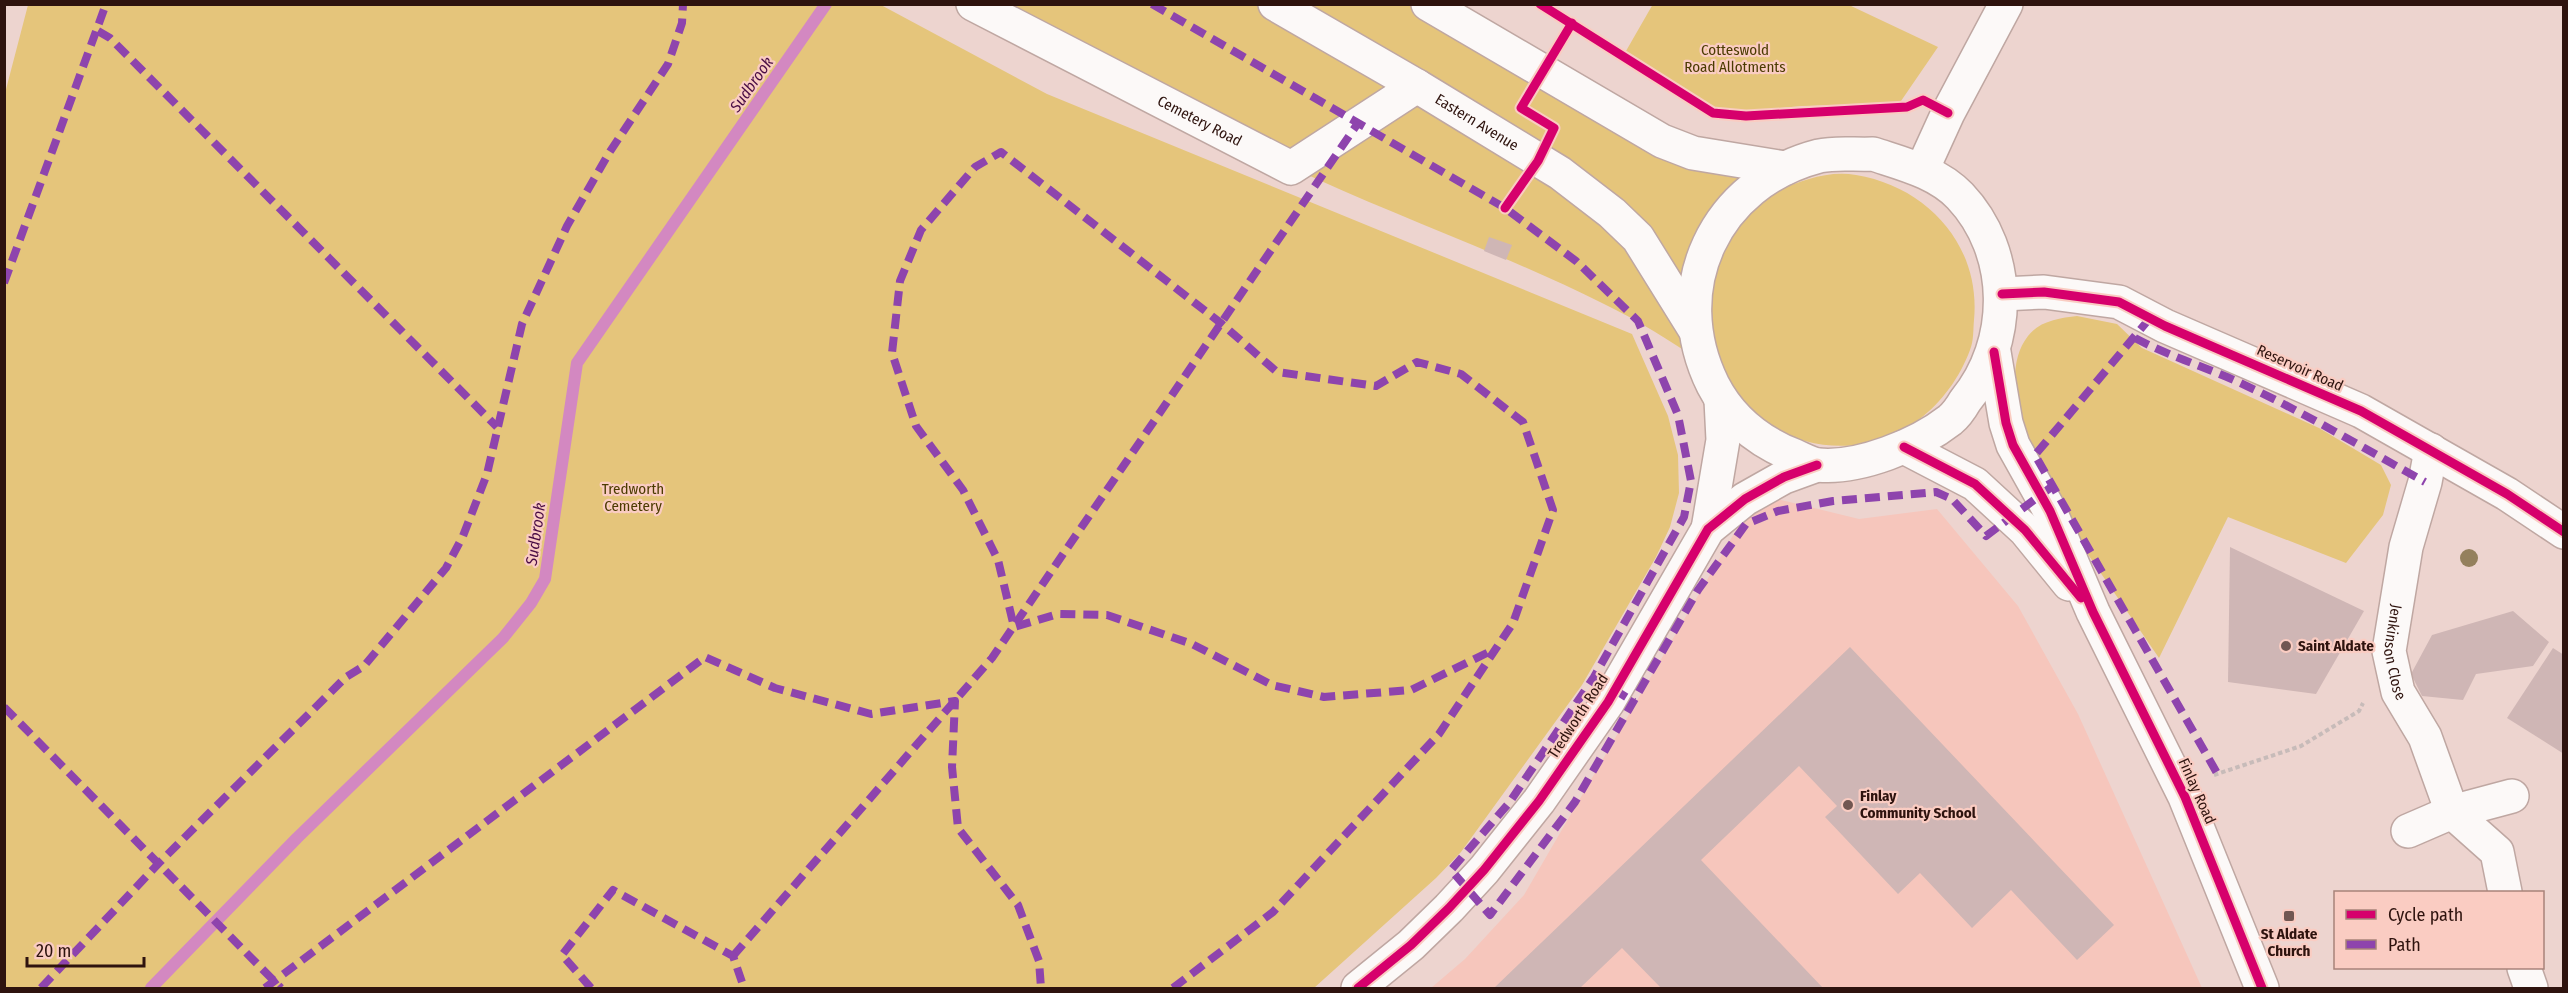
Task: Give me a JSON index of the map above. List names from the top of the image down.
{
  "streets": {
    "main road": [
      "Cemetery Road",
      "Eastern Avenue",
      "Reservoir Road",
      "Jenkinson Close",
      "Tredworth Road",
      "Finlay Road"
    ]
  },
  "crossings": [
    ["Cemetery Road", "Eastern Avenue"],
    ["Reservoir Road", "Jenkinson Close"]
  ],
  "water": ["Sudbrook"],
  "parks": ["Cotteswold Road Allotments", "Tredworth Cemetery"],
  "places": {
    "other": ["Saint Aldate", "Finlay Community School"],
    "transit": ["St Aldate Church"]
  },
  "legend": ["Cycle path", "Path"],
  "scale_bar": "20 m"
}
